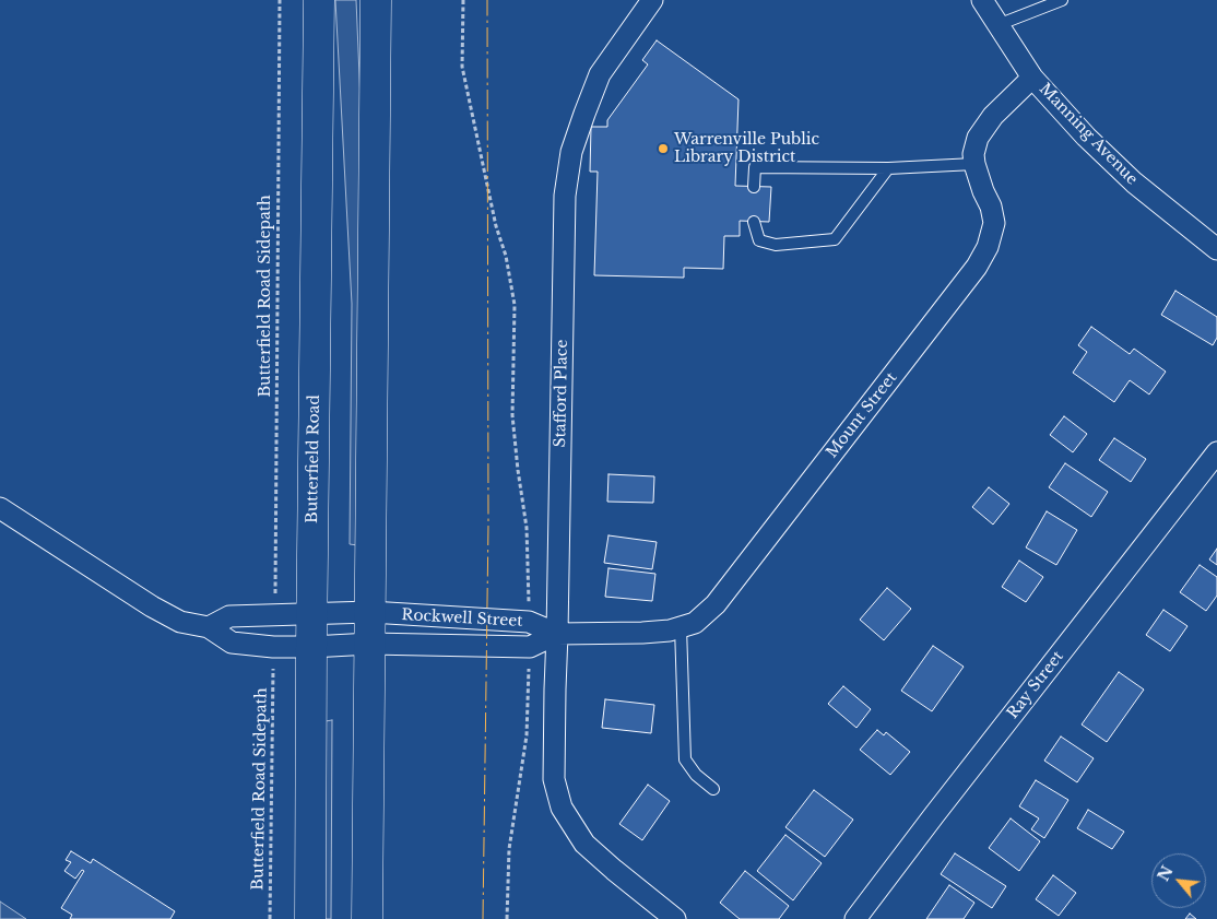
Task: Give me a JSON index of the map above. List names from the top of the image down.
{
  "streets": {
    "main road": ["Butterfield Road"],
    "street": [
      "Manning Avenue",
      "Stafford Place",
      "Mount Street",
      "Rockwell Street",
      "Ray Street"
    ],
    "path": ["Butterfield Road Sidepath"]
  },
  "crossings": [
    ["Manning Avenue", "Mount Street"],
    ["Stafford Place", "Mount Street"],
    ["Stafford Place", "Rockwell Street"],
    ["Mount Street", "Rockwell Street"],
    ["Butterfield Road", "Rockwell Street"]
  ],
  "places": ["Warrenville Public Library District"],
  "north": "top left"
}
